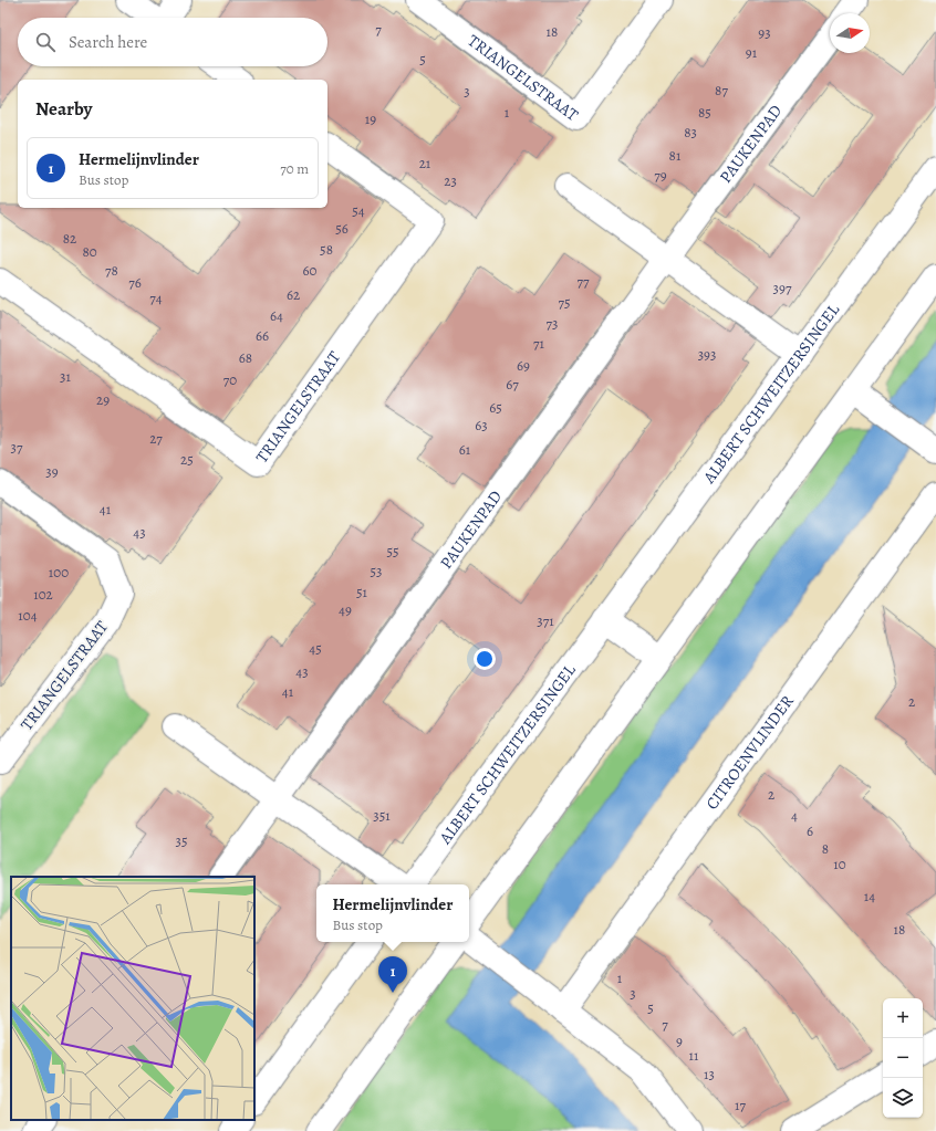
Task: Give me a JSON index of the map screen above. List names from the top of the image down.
{
  "streets": {
    "street": [
      "TRIANGELSTRAAT",
      "PAUKENPAD",
      "ALBERT SCHWEITZERSINGEL",
      "CITROENVLINDER"
    ]
  },
  "house_numbers": [
    "7",
    "18",
    "93",
    "91",
    "5",
    "87",
    "3",
    "1",
    "85",
    "19",
    "83",
    "81",
    "21",
    "79",
    "23",
    "54",
    "56",
    "82",
    "58",
    "80",
    "78",
    "60",
    "77",
    "76",
    "397",
    "62",
    "74",
    "75",
    "64",
    "73",
    "66",
    "71",
    "393",
    "68",
    "69",
    "31",
    "70",
    "67",
    "29",
    "65",
    "63",
    "27",
    "37",
    "61",
    "25",
    "39",
    "41",
    "43",
    "55",
    "53",
    "100",
    "51",
    "102",
    "49",
    "104",
    "371",
    "45",
    "43",
    "41",
    "2",
    "2",
    "351",
    "4",
    "6",
    "35",
    "8",
    "10",
    "14",
    "18",
    "1",
    "3",
    "5",
    "7",
    "9",
    "11",
    "13",
    "17"
  ],
  "north": "right",
  "page": {
    "search": "Search here",
    "heading": "Nearby",
    "list": [
      {
        "mark": "1",
        "name": "Hermelijnvlinder",
        "note": "Bus stop",
        "value": "70 m"
      }
    ],
    "popup": ["Hermelijnvlinder", "Bus stop"],
    "pins": "1",
    "map_buttons": ["+", "−"]
  }
}
